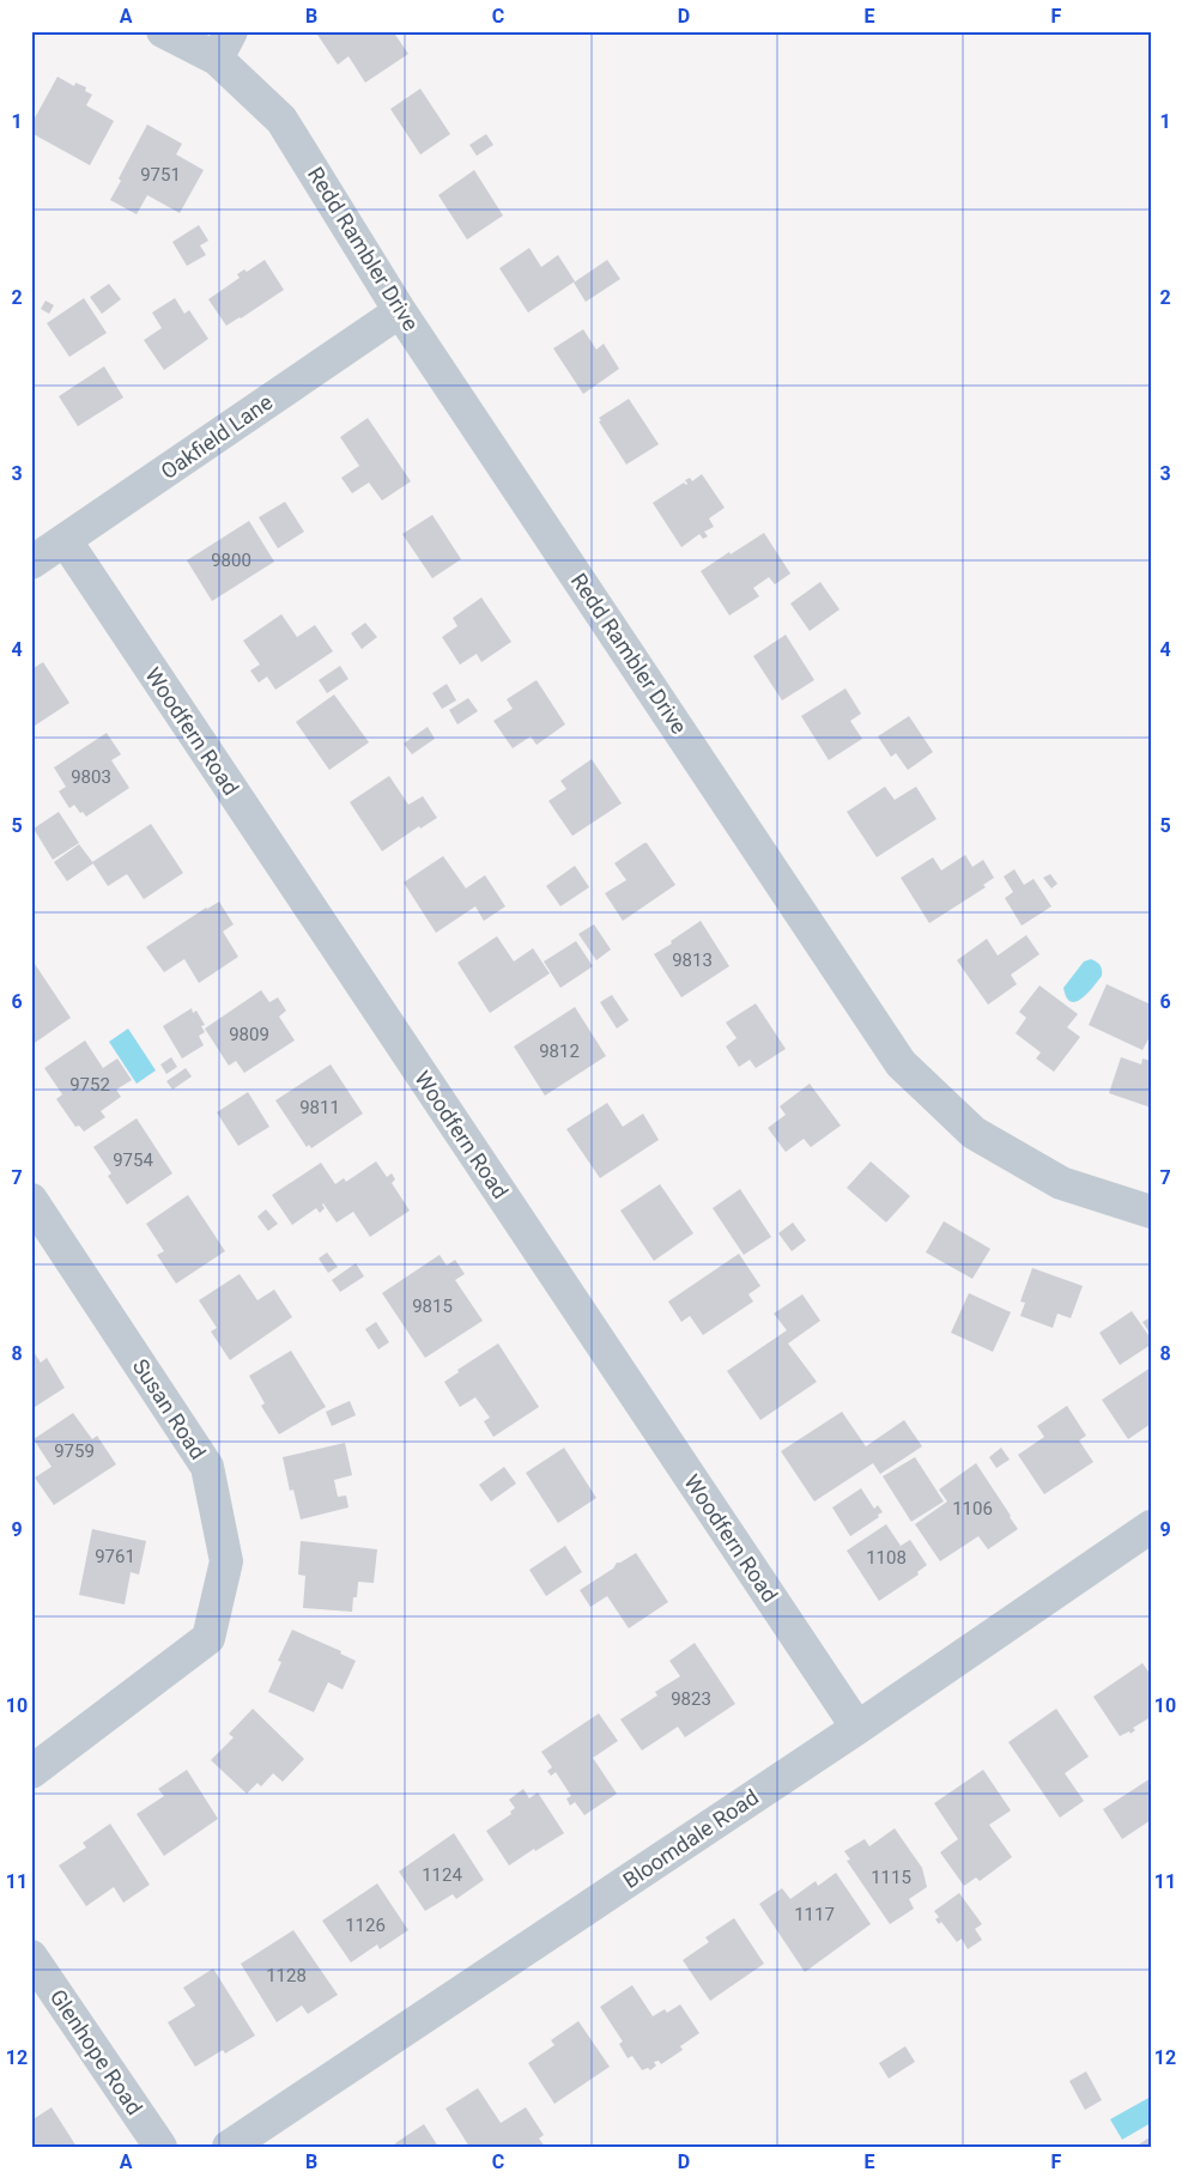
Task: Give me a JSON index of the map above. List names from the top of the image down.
{
  "streets": {
    "street": [
      "Redd Rambler Drive",
      "Oakfield Lane",
      "Woodfern Road",
      "Susan Road",
      "Bloomdale Road",
      "Glenhope Road"
    ]
  },
  "crossings": [
    ["Redd Rambler Drive", "Oakfield Lane"],
    ["Oakfield Lane", "Woodfern Road"],
    ["Woodfern Road", "Bloomdale Road"]
  ],
  "house_numbers": [
    "9751",
    "9800",
    "9803",
    "9813",
    "9809",
    "9812",
    "9752",
    "9811",
    "9754",
    "9815",
    "9759",
    "1106",
    "9761",
    "1108",
    "9823",
    "1124",
    "1115",
    "1117",
    "1126",
    "1128"
  ],
  "grid": {
    "columns": [
      "A",
      "B",
      "C",
      "D",
      "E",
      "F"
    ],
    "rows": [
      "1",
      "2",
      "3",
      "4",
      "5",
      "6",
      "7",
      "8",
      "9",
      "10",
      "11",
      "12"
    ]
  }
}
